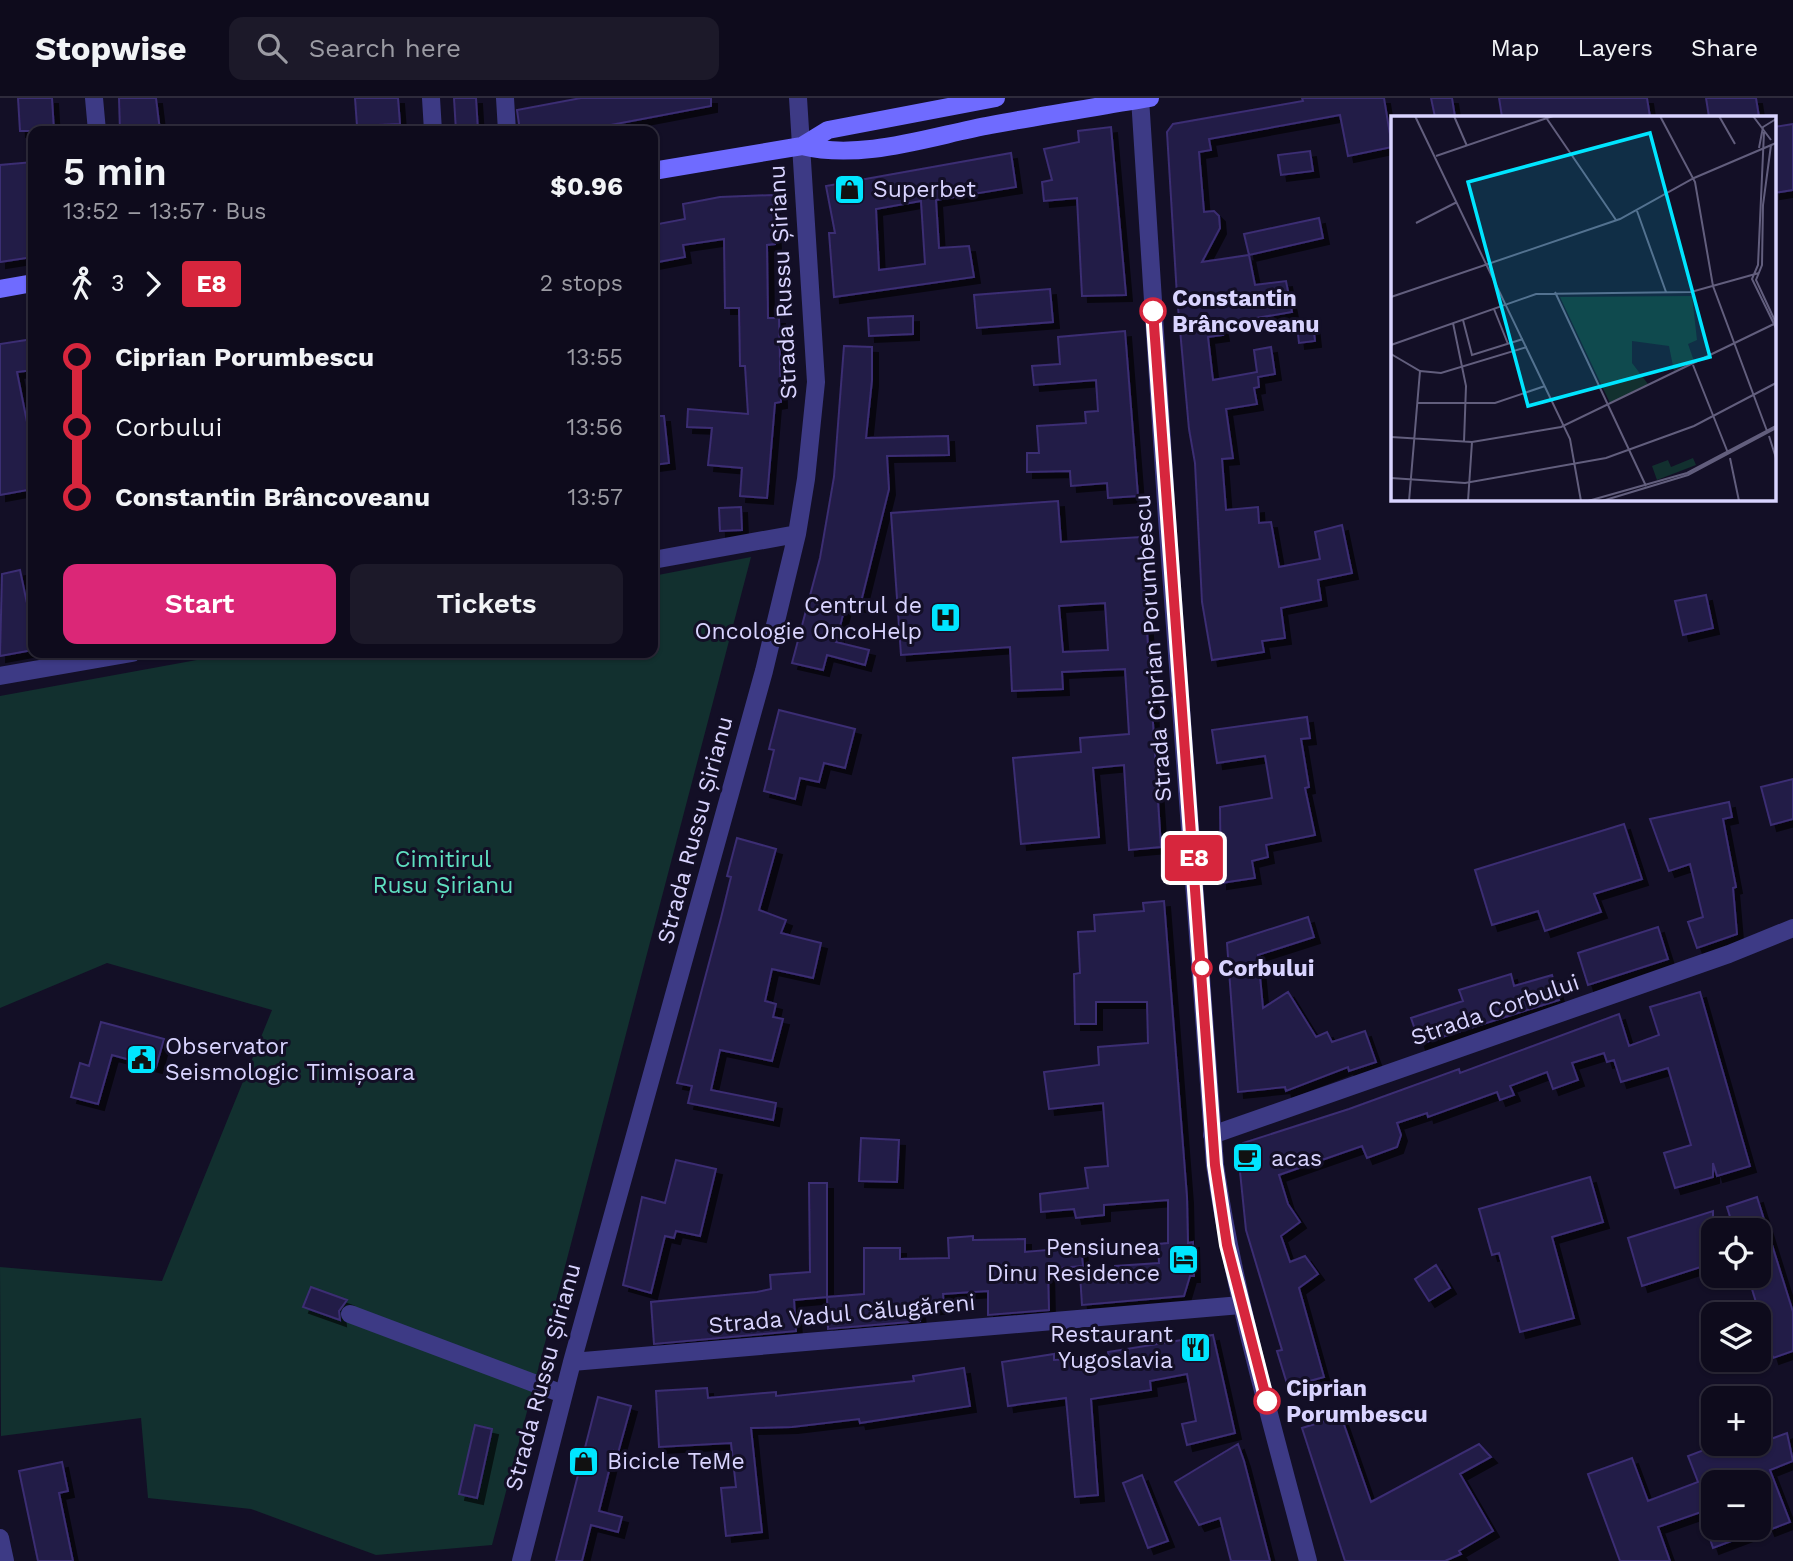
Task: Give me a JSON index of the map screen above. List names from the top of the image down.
{
  "streets": {
    "street": [
      "Strada Russu Șirianu",
      "Strada Ciprian Porumbescu",
      "Strada Corbului",
      "Strada Vadul Călugăreni"
    ]
  },
  "crossings": [
    ["Strada Russu Șirianu", "Strada Vadul Călugăreni"],
    ["Strada Ciprian Porumbescu", "Strada Corbului"],
    ["Strada Ciprian Porumbescu", "Strada Vadul Călugăreni"]
  ],
  "parks": ["Cimitirul Rusu Șirianu"],
  "places": {
    "shop": ["Superbet", "Bicicle TeMe"],
    "other": ["Constantin Brâncoveanu", "Corbului", "Ciprian Porumbescu"],
    "hospital": ["Centrul de Oncologie OncoHelp"],
    "public building": ["Observator Seismologic Timișoara"],
    "cafe": ["acas"],
    "hotel": ["Pensiunea Dinu Residence"],
    "restaurant": ["Restaurant Yugoslavia"]
  },
  "lines": ["bus line E8"],
  "page": {
    "header": "Stopwise",
    "search": "Search here",
    "nav": ["Map", "Layers", "Share"],
    "on_map": "E8",
    "heading": ["5 min", "13:52 – 13:57 · Bus", "$0.96"],
    "legs": ["3", "E8", "2 stops"],
    "list": [
      {
        "name": "Ciprian Porumbescu",
        "value": "13:55"
      },
      {
        "name": "Corbului",
        "value": "13:56"
      },
      {
        "name": "Constantin Brâncoveanu",
        "value": "13:57"
      }
    ],
    "buttons": ["Start", "Tickets"],
    "map_buttons": ["+", "−"]
  }
}
